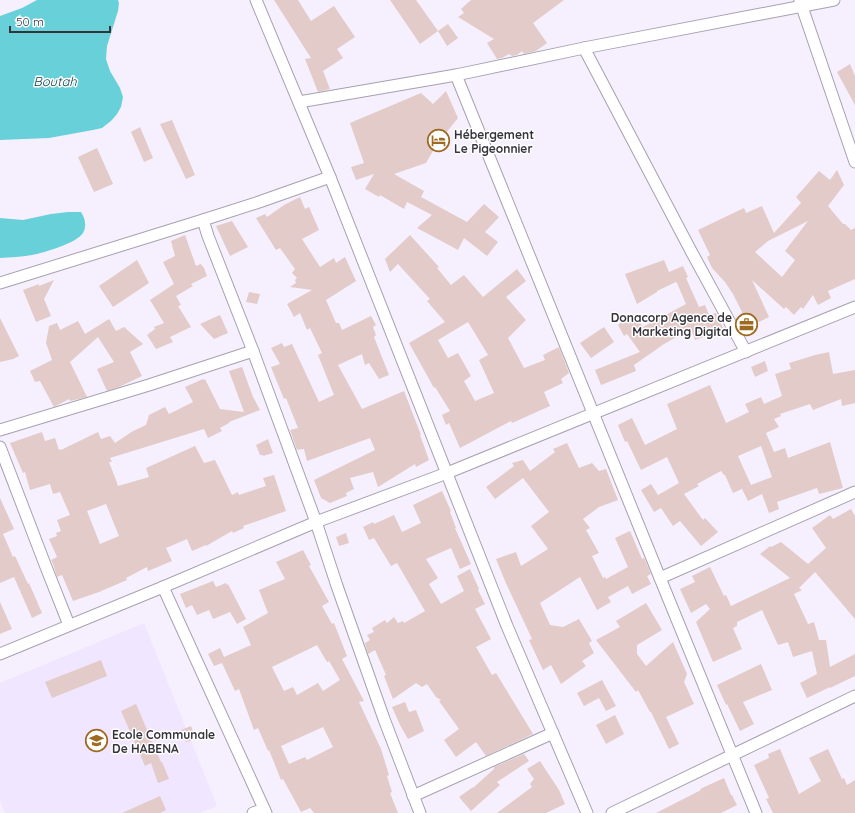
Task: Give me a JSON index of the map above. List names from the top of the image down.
{
  "water": ["Boutah"],
  "places": {
    "hotel": ["Hébergement Le Pigeonnier"],
    "office": ["Donacorp Agence de Marketing Digital"],
    "school or university": ["Ecole Communale De HABENA"]
  },
  "scale_bar": "50 m"
}
